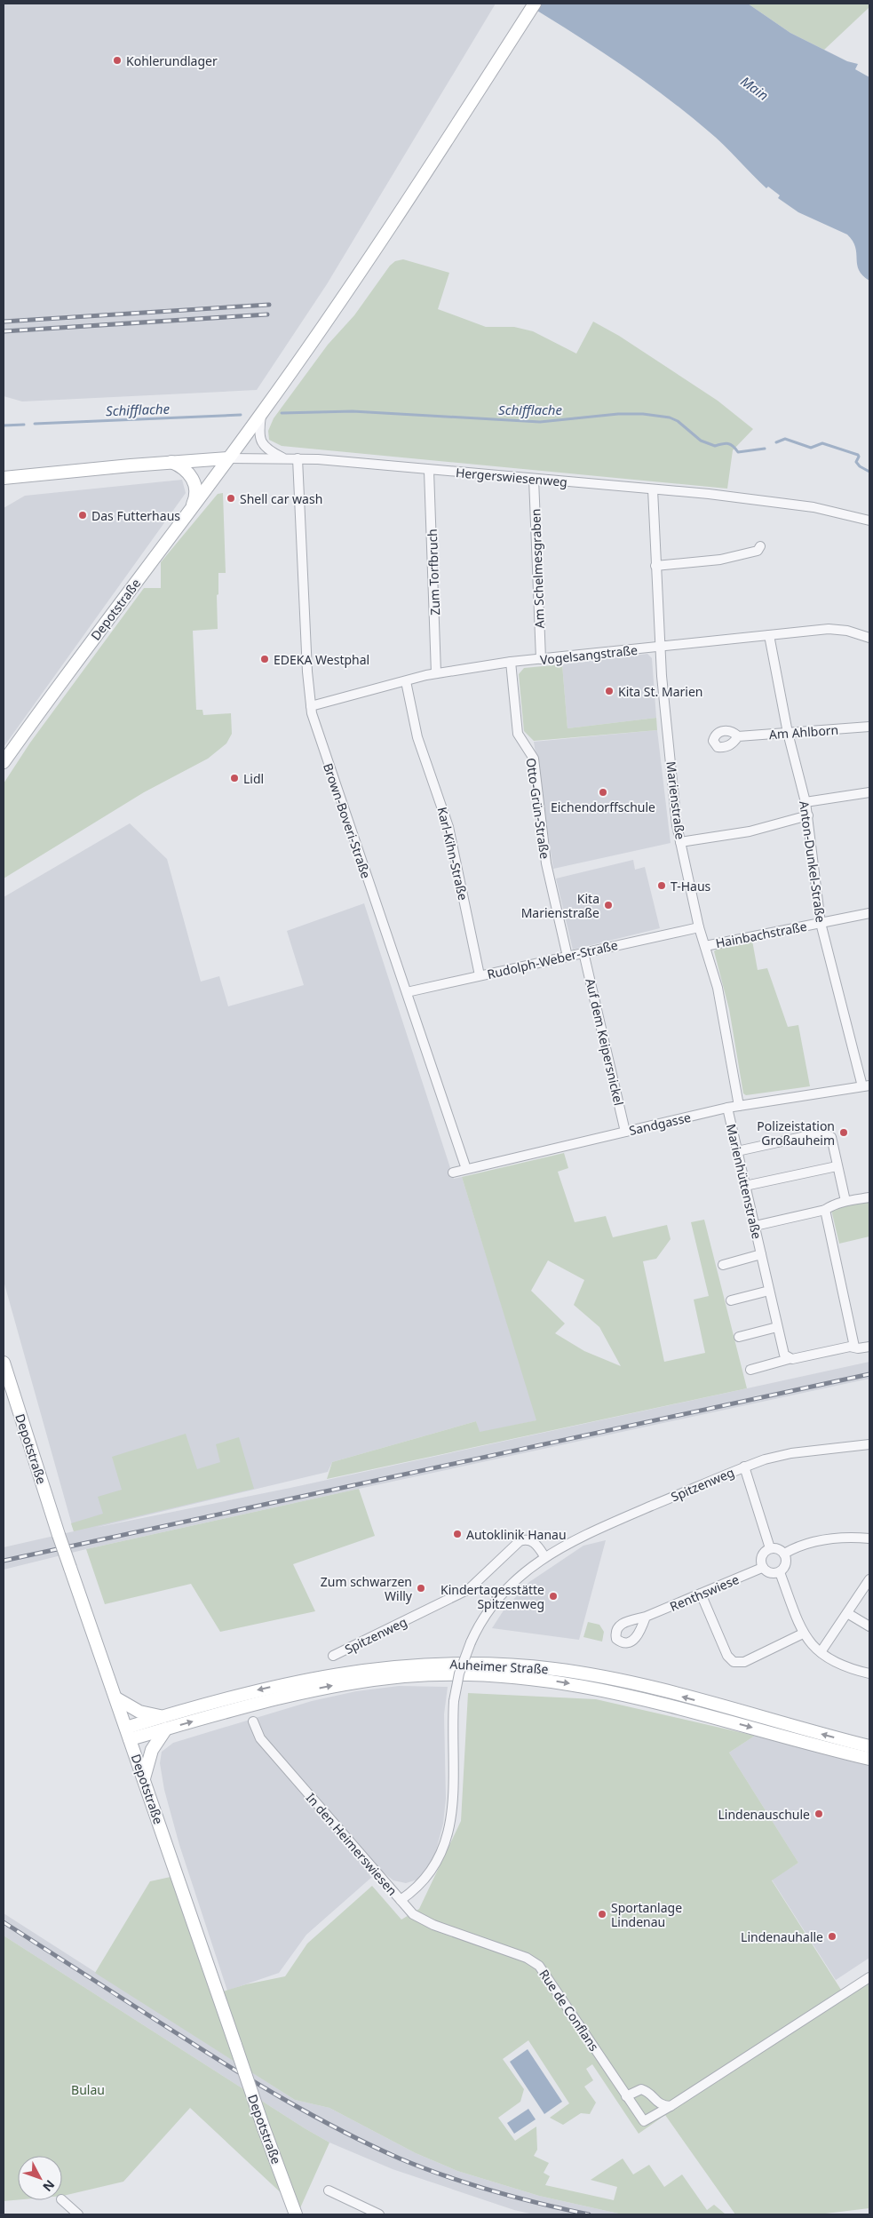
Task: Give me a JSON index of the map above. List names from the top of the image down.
{
  "streets": {
    "main road": ["Depotstraße", "Auheimer Straße"],
    "street": [
      "Hergerswiesenweg",
      "Am Schelmesgraben",
      "Zum Torfbruch",
      "Vogelsangstraße",
      "Am Ahlborn",
      "Marienstraße",
      "Otto-Grün-Straße",
      "Brown-Boveri-Straße",
      "Karl-Kihn-Straße",
      "Anton-Dunkel-Straße",
      "Hainbachstraße",
      "Rudolph-Weber-Straße",
      "Auf dem Keipersnickel",
      "Sandgasse",
      "Marienhüttenstraße",
      "Spitzenweg",
      "Renthswiese",
      "In den Heimerswiesen",
      "Rue de Conflans"
    ]
  },
  "crossings": [
    ["Hergerswiesenweg", "Am Schelmesgraben"],
    ["Hergerswiesenweg", "Zum Torfbruch"],
    ["Hergerswiesenweg", "Depotstraße"],
    ["Hergerswiesenweg", "Marienstraße"],
    ["Hergerswiesenweg", "Brown-Boveri-Straße"],
    ["Am Schelmesgraben", "Vogelsangstraße"],
    ["Zum Torfbruch", "Vogelsangstraße"],
    ["Depotstraße", "Auheimer Straße"],
    ["Vogelsangstraße", "Marienstraße"],
    ["Vogelsangstraße", "Otto-Grün-Straße"],
    ["Vogelsangstraße", "Brown-Boveri-Straße"],
    ["Vogelsangstraße", "Karl-Kihn-Straße"],
    ["Vogelsangstraße", "Anton-Dunkel-Straße"],
    ["Am Ahlborn", "Anton-Dunkel-Straße"],
    ["Marienstraße", "Hainbachstraße"],
    ["Marienstraße", "Rudolph-Weber-Straße"],
    ["Marienstraße", "Sandgasse"],
    ["Otto-Grün-Straße", "Rudolph-Weber-Straße"],
    ["Brown-Boveri-Straße", "Rudolph-Weber-Straße"],
    ["Brown-Boveri-Straße", "Sandgasse"],
    ["Karl-Kihn-Straße", "Rudolph-Weber-Straße"],
    ["Anton-Dunkel-Straße", "Hainbachstraße"],
    ["Anton-Dunkel-Straße", "Sandgasse"],
    ["Rudolph-Weber-Straße", "Auf dem Keipersnickel"],
    ["Auf dem Keipersnickel", "Sandgasse"],
    ["Sandgasse", "Marienhüttenstraße"],
    ["Spitzenweg", "In den Heimerswiesen"],
    ["In den Heimerswiesen", "Rue de Conflans"]
  ],
  "water": ["Main", "Schifflache"],
  "parks": ["Bulau"],
  "places": [
    "Kohlerundlager",
    "Shell car wash",
    "Das Futterhaus",
    "EDEKA Westphal",
    "Kita St. Marien",
    "Lidl",
    "Eichendorffschule",
    "T-Haus",
    "Kita Marienstraße",
    "Polizeistation Großauheim",
    "Autoklinik Hanau",
    "Zum schwarzen Willy",
    "Kindertagesstätte Spitzenweg",
    "Lindenauschule",
    "Sportanlage Lindenau",
    "Lindenauhalle"
  ],
  "north": "bottom right"
}
